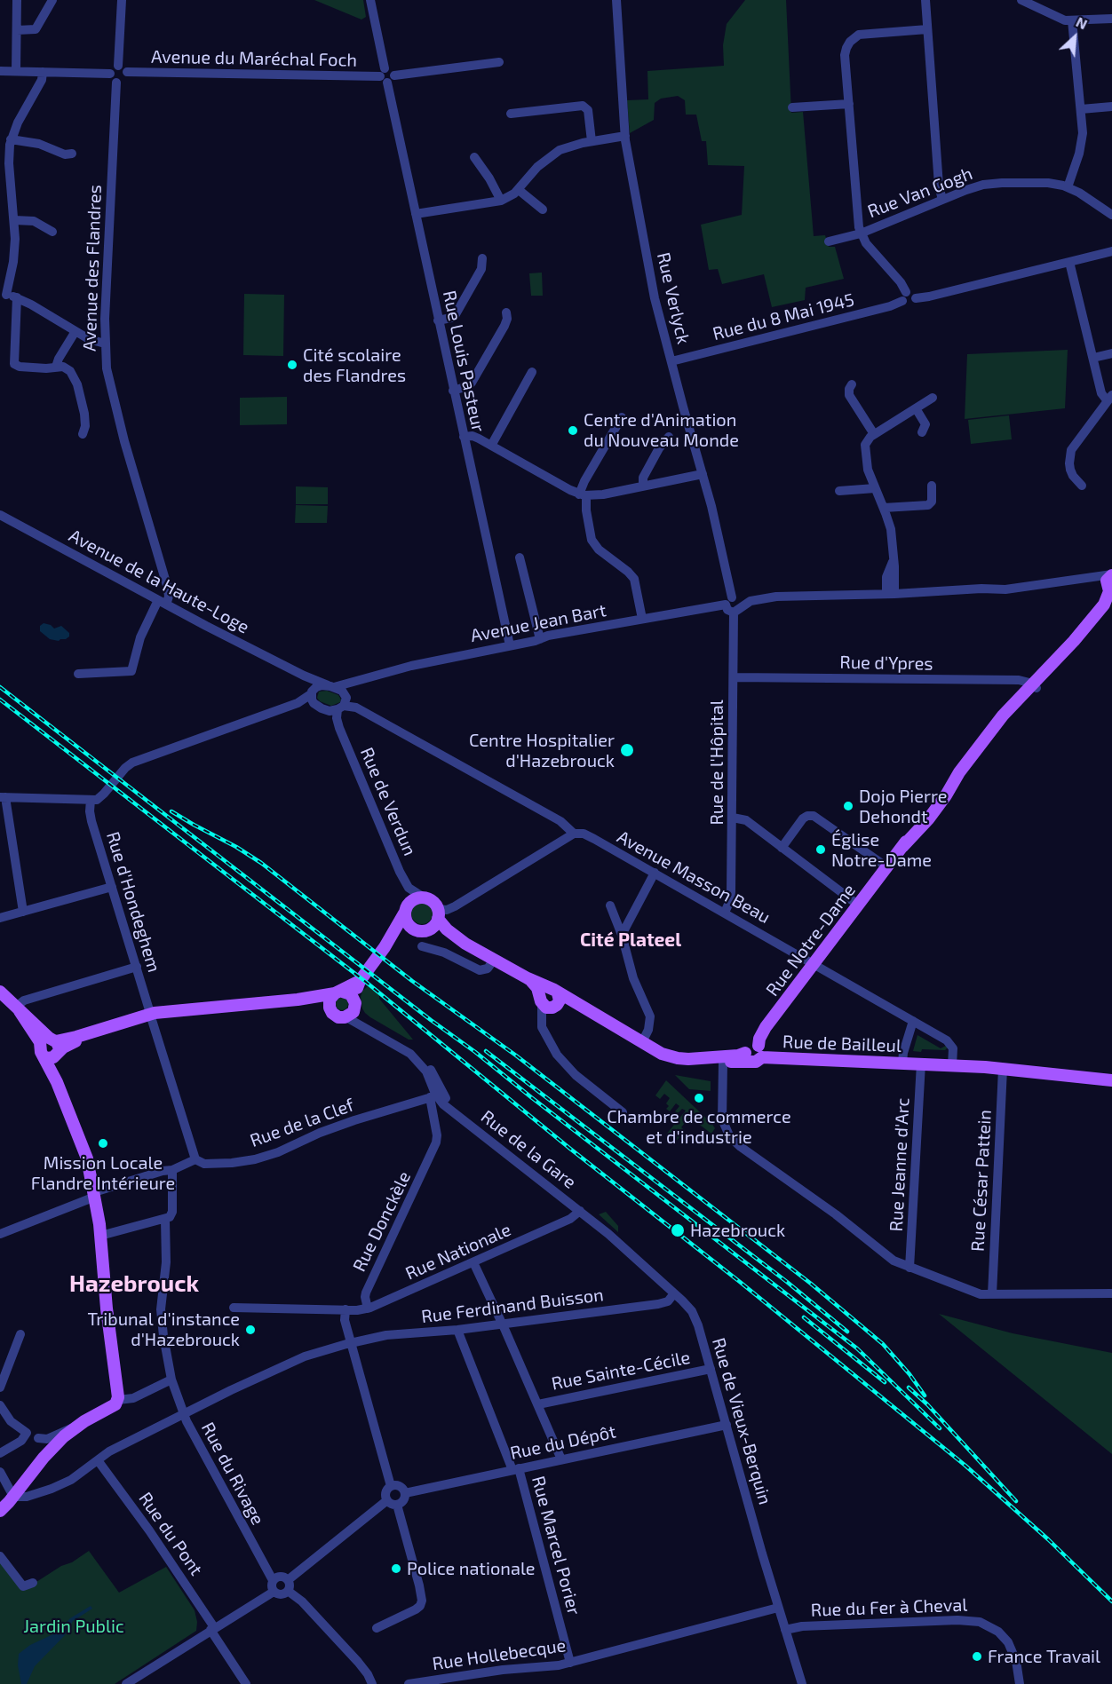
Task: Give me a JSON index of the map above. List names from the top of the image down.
{
  "streets": {
    "main road": ["Rue Notre-Dame", "Rue de Bailleul"],
    "street": [
      "Avenue du Maréchal Foch",
      "Rue Van Gogh",
      "Avenue des Flandres",
      "Rue Verlyck",
      "Rue du 8 Mai 1945",
      "Rue Louis Pasteur",
      "Avenue de la Haute-Loge",
      "Avenue Jean Bart",
      "Rue d'Ypres",
      "Rue de l'Hôpital",
      "Rue de Verdun",
      "Avenue Masson Beau",
      "Rue d'Hondeghem",
      "Rue de la Clef",
      "Rue de la Gare",
      "Rue Jeanne d'Arc",
      "Rue César Pattein",
      "Rue Donckèle",
      "Rue Nationale",
      "Rue Ferdinand Buisson",
      "Rue Sainte-Cécile",
      "Rue de Vieux-Berquin",
      "Rue du Dépôt",
      "Rue du Rivage",
      "Rue du Pont",
      "Rue Marcel Porier",
      "Rue du Fer à Cheval",
      "Rue Hollebecque"
    ]
  },
  "crossings": [
    ["Avenue du Maréchal Foch", "Avenue des Flandres"],
    ["Avenue du Maréchal Foch", "Rue Louis Pasteur"],
    ["Avenue des Flandres", "Avenue de la Haute-Loge"],
    ["Rue Verlyck", "Rue du 8 Mai 1945"],
    ["Rue Verlyck", "Avenue Jean Bart"],
    ["Rue Verlyck", "Rue de l'Hôpital"],
    ["Rue Louis Pasteur", "Avenue Jean Bart"],
    ["Avenue de la Haute-Loge", "Avenue Jean Bart"],
    ["Avenue de la Haute-Loge", "Rue de Verdun"],
    ["Avenue de la Haute-Loge", "Avenue Masson Beau"],
    ["Avenue Jean Bart", "Rue de l'Hôpital"],
    ["Avenue Jean Bart", "Rue de Verdun"],
    ["Avenue Jean Bart", "Avenue Masson Beau"],
    ["Avenue Jean Bart", "Rue Notre-Dame"],
    ["Rue d'Ypres", "Rue de l'Hôpital"],
    ["Rue d'Ypres", "Rue Notre-Dame"],
    ["Rue de l'Hôpital", "Avenue Masson Beau"],
    ["Rue de Verdun", "Avenue Masson Beau"],
    ["Avenue Masson Beau", "Rue Notre-Dame"],
    ["Avenue Masson Beau", "Rue de Bailleul"],
    ["Rue d'Hondeghem", "Rue de la Clef"],
    ["Rue Notre-Dame", "Rue de Bailleul"],
    ["Rue de Bailleul", "Rue Jeanne d'Arc"],
    ["Rue de Bailleul", "Rue César Pattein"],
    ["Rue de la Clef", "Rue de la Gare"],
    ["Rue de la Clef", "Rue Donckèle"],
    ["Rue de la Gare", "Rue Donckèle"],
    ["Rue de la Gare", "Rue Nationale"],
    ["Rue de la Gare", "Rue de Vieux-Berquin"],
    ["Rue Donckèle", "Rue Nationale"],
    ["Rue Nationale", "Rue de Vieux-Berquin"],
    ["Rue Ferdinand Buisson", "Rue de Vieux-Berquin"],
    ["Rue Ferdinand Buisson", "Rue du Rivage"],
    ["Rue Ferdinand Buisson", "Rue du Pont"],
    ["Rue Ferdinand Buisson", "Rue Marcel Porier"],
    ["Rue Sainte-Cécile", "Rue de Vieux-Berquin"],
    ["Rue de Vieux-Berquin", "Rue du Dépôt"],
    ["Rue de Vieux-Berquin", "Rue du Fer à Cheval"],
    ["Rue de Vieux-Berquin", "Rue Hollebecque"],
    ["Rue du Dépôt", "Rue Marcel Porier"],
    ["Rue Marcel Porier", "Rue Hollebecque"]
  ],
  "districts": ["Cité Plateel", "Hazebrouck"],
  "parks": ["Jardin Public"],
  "places": [
    "Cité scolaire des Flandres",
    "Centre d'Animation du Nouveau Monde",
    "Centre Hospitalier d'Hazebrouck",
    "Dojo Pierre Dehondt",
    "Église Notre-Dame",
    "Chambre de commerce et d'industrie",
    "Mission Locale Flandre Intérieure",
    "Hazebrouck",
    "Tribunal d'instance d'Hazebrouck",
    "Police nationale",
    "France Travail"
  ],
  "north": "top right"
}
